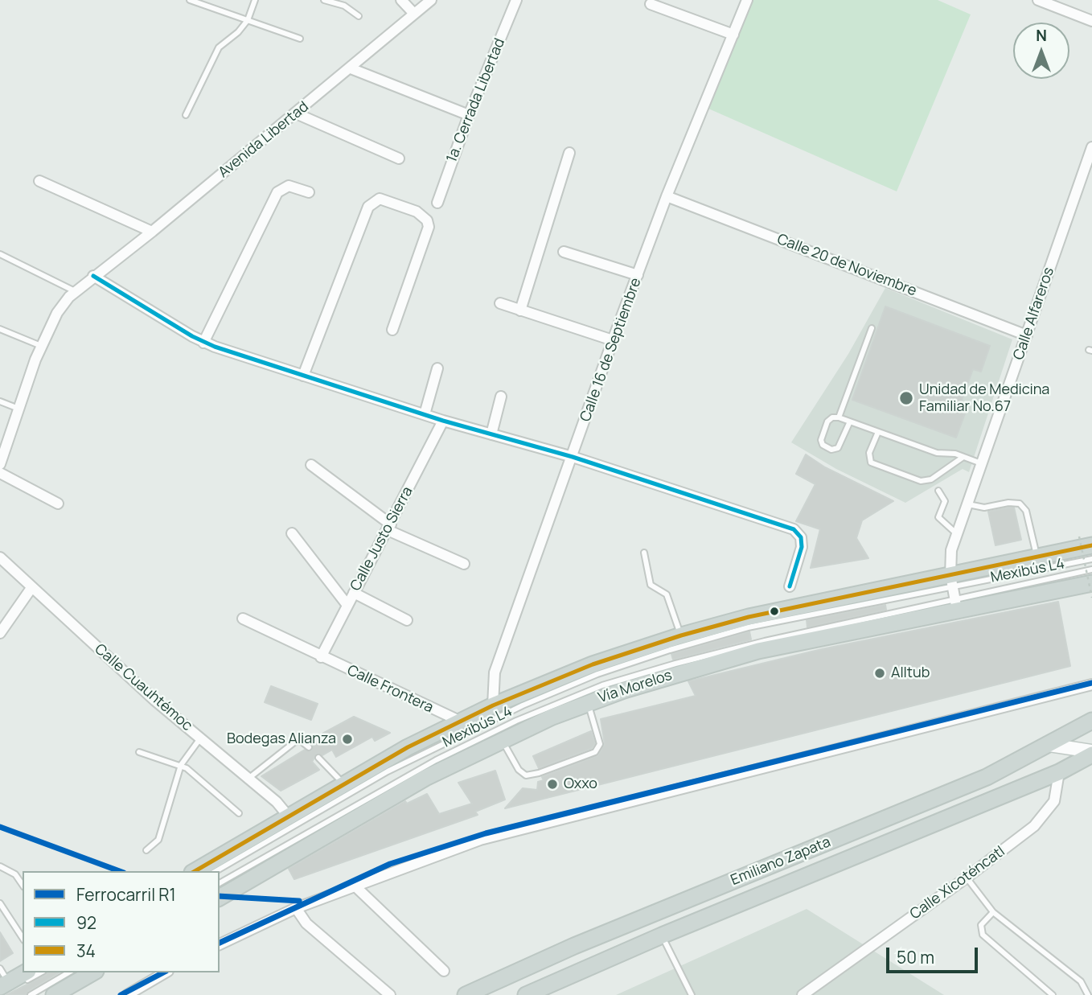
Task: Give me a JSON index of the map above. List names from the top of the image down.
{
  "streets": {
    "main road": ["Vía Morelos", "Emiliano Zapata"],
    "street": [
      "1a. Cerrada Libertad",
      "Avenida Libertad",
      "Calle 20 de Noviembre",
      "Calle Alfareros",
      "Calle 16 de Septiembre",
      "Calle Justo Sierra",
      "Calle Cuauhtémoc",
      "Calle Frontera",
      "Calle Xicoténcatl"
    ],
    "lane": ["Mexibús L4"]
  },
  "crossings": [
    ["Calle 20 de Noviembre", "Calle Alfareros"],
    ["Calle 20 de Noviembre", "Calle 16 de Septiembre"],
    ["Calle Alfareros", "Mexibús L4"],
    ["Calle Alfareros", "Vía Morelos"],
    ["Calle Justo Sierra", "Calle Frontera"],
    ["Mexibús L4", "Vía Morelos"],
    ["Emiliano Zapata", "Calle Xicoténcatl"]
  ],
  "places": [
    "Unidad de Medicina Familiar No.67",
    "Alltub",
    "Bodegas Alianza",
    "Oxxo"
  ],
  "lines": ["transit line 92", "transit line 34", "rail line R1"],
  "legend": ["Ferrocarril R1", "92", "34"],
  "scale_bar": "50 m",
  "north": "top"
}
